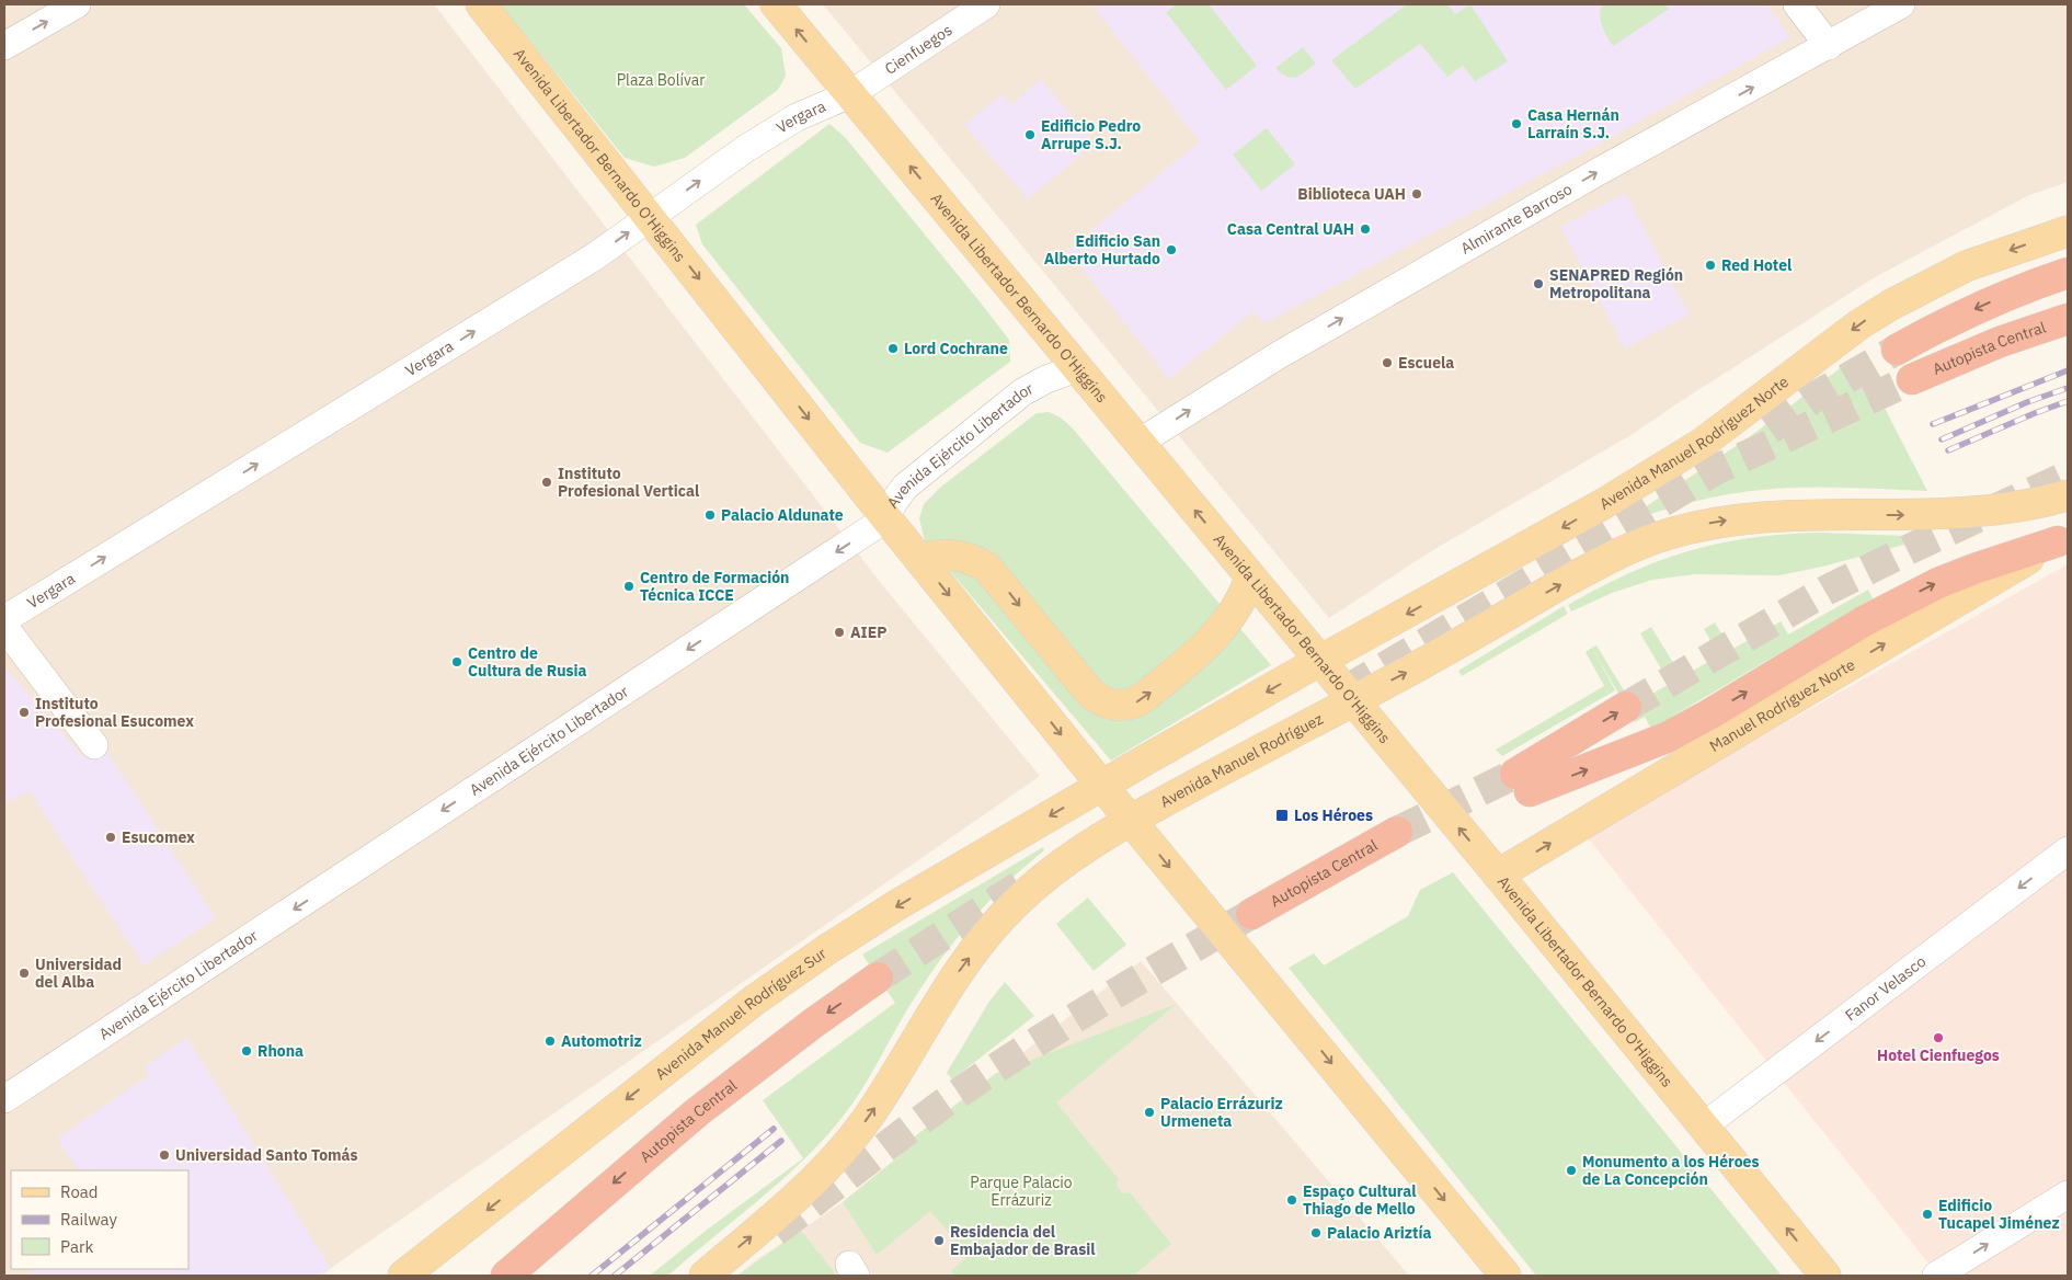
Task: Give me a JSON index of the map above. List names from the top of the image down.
{
  "streets": {
    "highway": ["Autopista Central"],
    "main road": [
      "Avenida Libertador Bernardo O'Higgins",
      "Avenida Manuel Rodríguez Norte",
      "Manuel Rodríguez Norte",
      "Avenida Manuel Rodríguez",
      "Avenida Manuel Rodríguez Sur"
    ],
    "street": [
      "Cienfuegos",
      "Vergara",
      "Almirante Barroso",
      "Avenida Ejército Libertador",
      "Fanor Velasco"
    ]
  },
  "crossings": [
    ["Cienfuegos", "Vergara"],
    ["Cienfuegos", "Avenida Libertador Bernardo O'Higgins"],
    ["Vergara", "Avenida Libertador Bernardo O'Higgins"],
    ["Avenida Libertador Bernardo O'Higgins", "Almirante Barroso"],
    ["Avenida Libertador Bernardo O'Higgins", "Avenida Manuel Rodríguez Norte"],
    ["Avenida Libertador Bernardo O'Higgins", "Avenida Ejército Libertador"],
    ["Avenida Libertador Bernardo O'Higgins", "Manuel Rodríguez Norte"],
    ["Avenida Libertador Bernardo O'Higgins", "Avenida Manuel Rodríguez"],
    ["Avenida Libertador Bernardo O'Higgins", "Fanor Velasco"],
    ["Avenida Libertador Bernardo O'Higgins", "Avenida Manuel Rodríguez Sur"]
  ],
  "one_way": [
    "Vergara",
    "Almirante Barroso",
    "Autopista Central",
    "Avenida Ejército Libertador",
    "Fanor Velasco"
  ],
  "parks": ["Plaza Bolívar", "Parque Palacio Errázuriz"],
  "places": {
    "other": [
      "Casa Hernán Larraín S.J.",
      "Edificio Pedro Arrupe S.J.",
      "Biblioteca UAH",
      "Casa Central UAH",
      "Edificio San Alberto Hurtado",
      "Red Hotel",
      "SENAPRED Región Metropolitana",
      "Lord Cochrane",
      "Escuela",
      "Instituto Profesional Vertical",
      "Palacio Aldunate",
      "Centro de Formación Técnica ICCE",
      "AIEP",
      "Centro de Cultura de Rusia",
      "Instituto Profesional Esucomex",
      "Esucomex",
      "Universidad del Alba",
      "Hotel Cienfuegos",
      "Automotriz",
      "Rhona",
      "Palacio Errázuriz Urmeneta",
      "Universidad Santo Tomás",
      "Monumento a los Héroes de La Concepción",
      "Espaço Cultural Thiago de Mello",
      "Edificio Tucapel Jiménez",
      "Palacio Ariztía",
      "Residencia del Embajador de Brasil"
    ],
    "transit": ["Los Héroes"]
  },
  "legend": ["Road", "Railway", "Park"]
}
